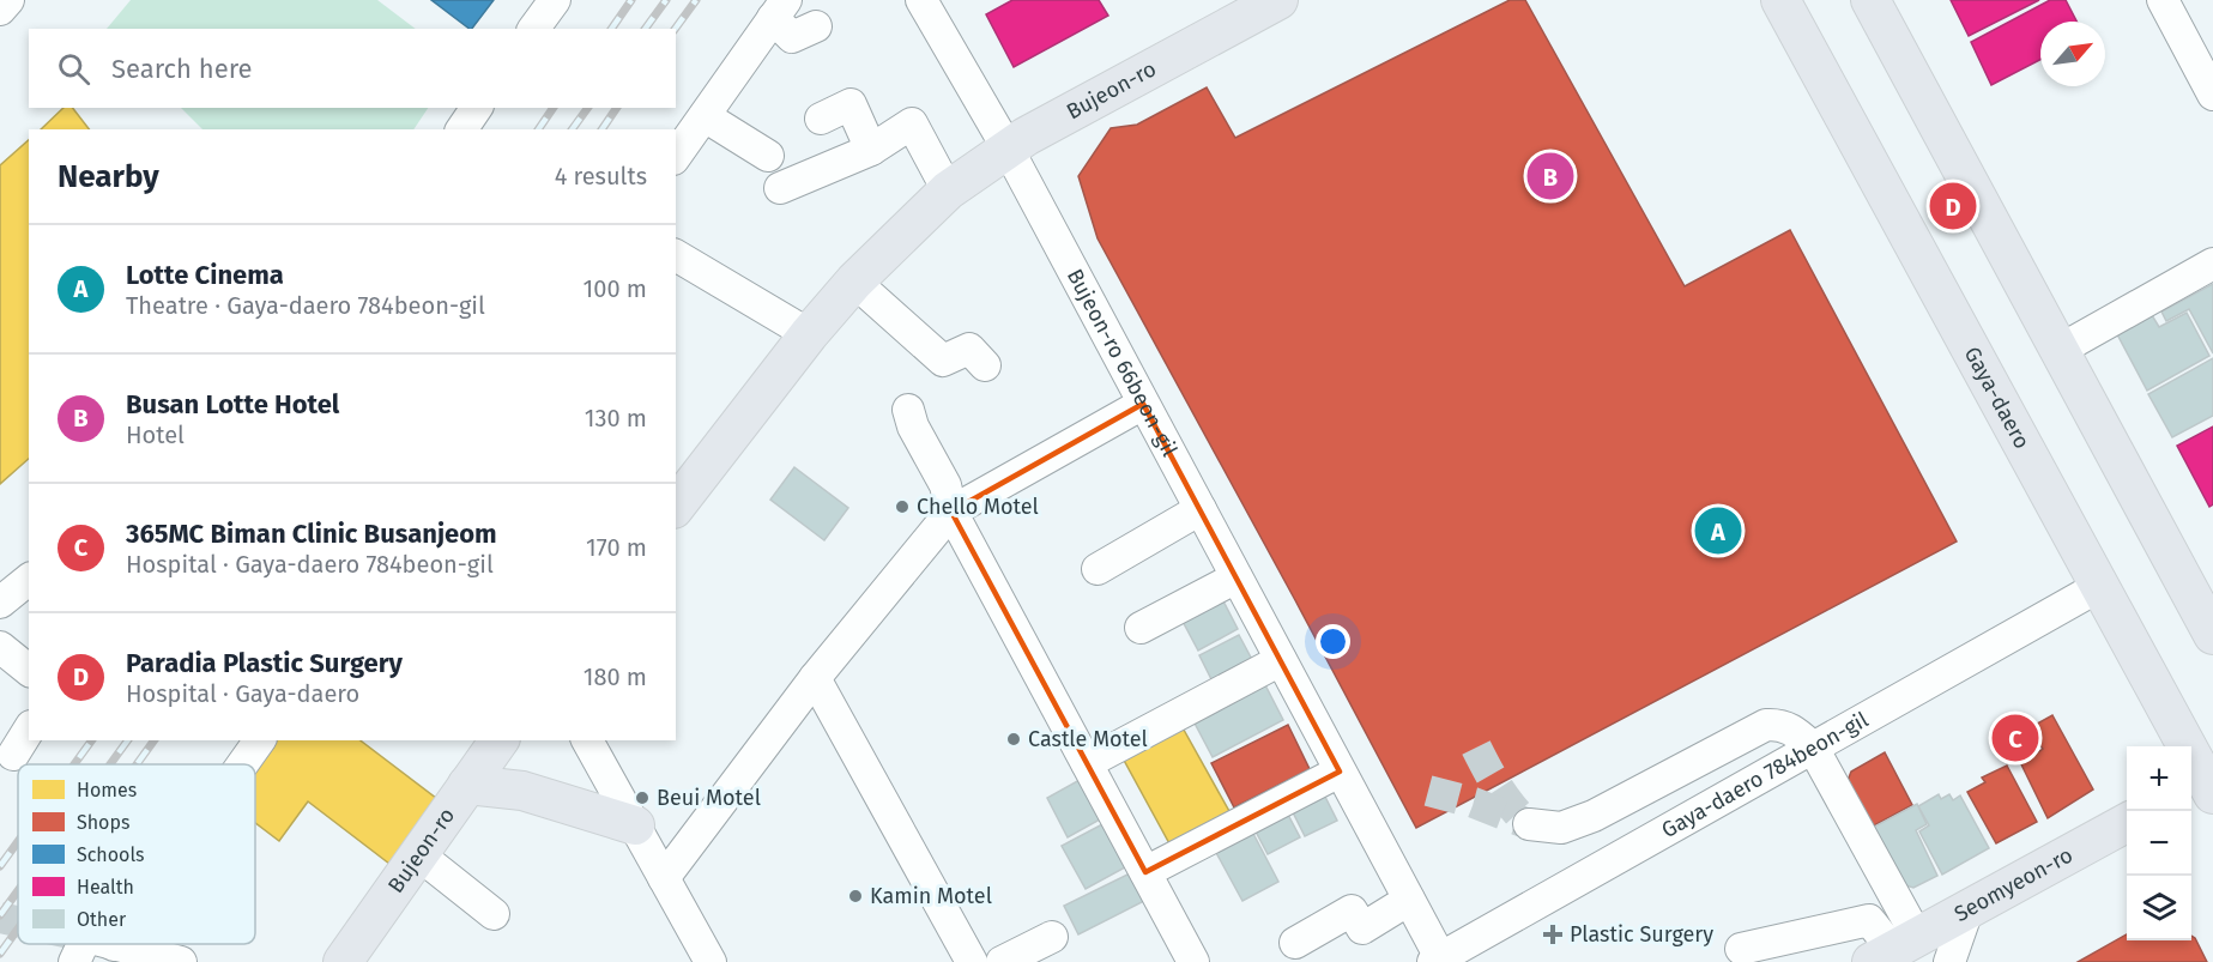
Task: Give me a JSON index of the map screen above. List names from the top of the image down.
{
  "streets": {
    "main road": ["Bujeon-ro", "Gaya-daero", "Seomyeon-ro"],
    "street": ["Bujeon-ro 66beon-gil", "Gaya-daero 784beon-gil"]
  },
  "crossings": [
    ["Bujeon-ro", "Bujeon-ro 66beon-gil"],
    ["Bujeon-ro 66beon-gil", "Gaya-daero 784beon-gil"],
    ["Gaya-daero", "Gaya-daero 784beon-gil"]
  ],
  "places": {
    "other": [
      "Chello Motel",
      "Castle Motel",
      "Beui Motel",
      "Kamin Motel"
    ],
    "health": ["Plastic Surgery"]
  },
  "legend": [
    "Homes",
    "Shops",
    "Schools",
    "Health",
    "Other"
  ],
  "north": "top right",
  "page": {
    "search": "Search here",
    "heading": ["Nearby", "4 results"],
    "pins": [
      "B",
      "D",
      "A",
      "C"
    ],
    "list": [
      {
        "mark": "A",
        "name": "Lotte Cinema",
        "note": "Theatre · Gaya-daero 784beon-gil",
        "value": "100 m"
      },
      {
        "mark": "B",
        "name": "Busan Lotte Hotel",
        "note": "Hotel",
        "value": "130 m"
      },
      {
        "mark": "C",
        "name": "365MC Biman Clinic Busanjeom",
        "note": "Hospital · Gaya-daero 784beon-gil",
        "value": "170 m"
      },
      {
        "mark": "D",
        "name": "Paradia Plastic Surgery",
        "note": "Hospital · Gaya-daero",
        "value": "180 m"
      }
    ],
    "map_buttons": ["+", "−"]
  }
}
